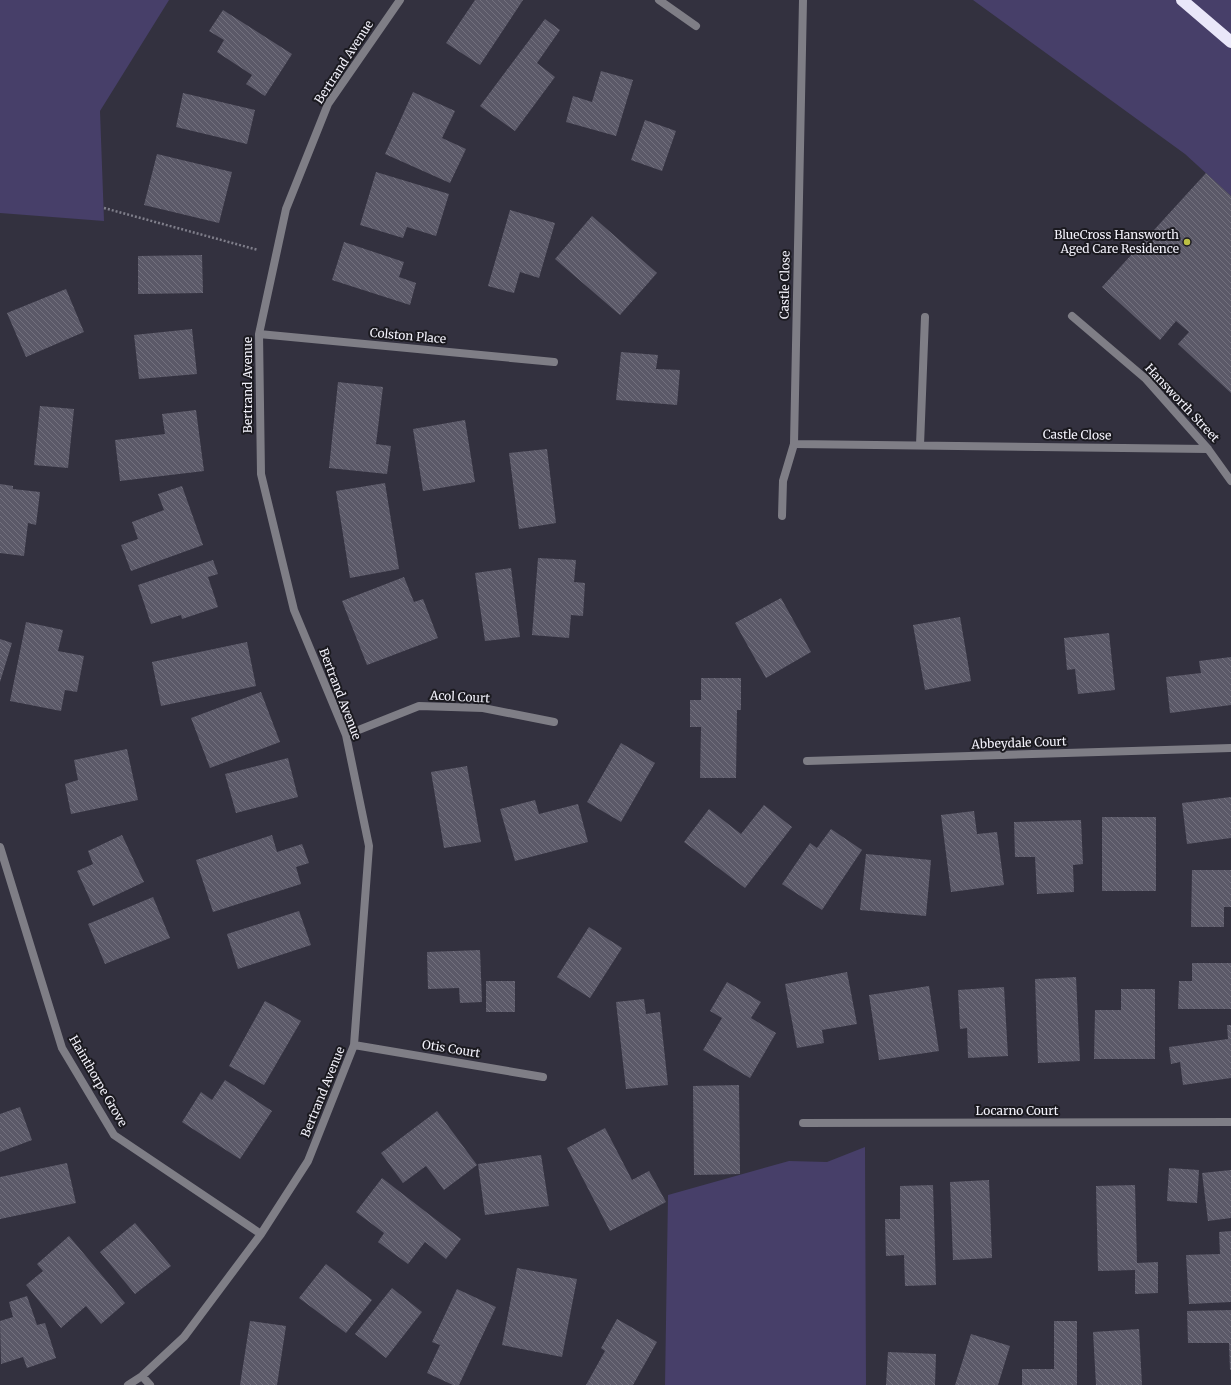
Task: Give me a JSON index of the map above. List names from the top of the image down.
{
  "streets": {
    "street": [
      "Bertrand Avenue",
      "Castle Close",
      "Colston Place",
      "Hansworth Street",
      "Acol Court",
      "Abbeydale Court",
      "Otis Court",
      "Hainthorpe Grove",
      "Locarno Court"
    ]
  },
  "crossings": [
    ["Bertrand Avenue", "Colston Place"],
    ["Bertrand Avenue", "Acol Court"],
    ["Bertrand Avenue", "Otis Court"],
    ["Bertrand Avenue", "Hainthorpe Grove"],
    ["Castle Close", "Hansworth Street"]
  ],
  "places": ["BlueCross Hansworth Aged Care Residence"]
}
